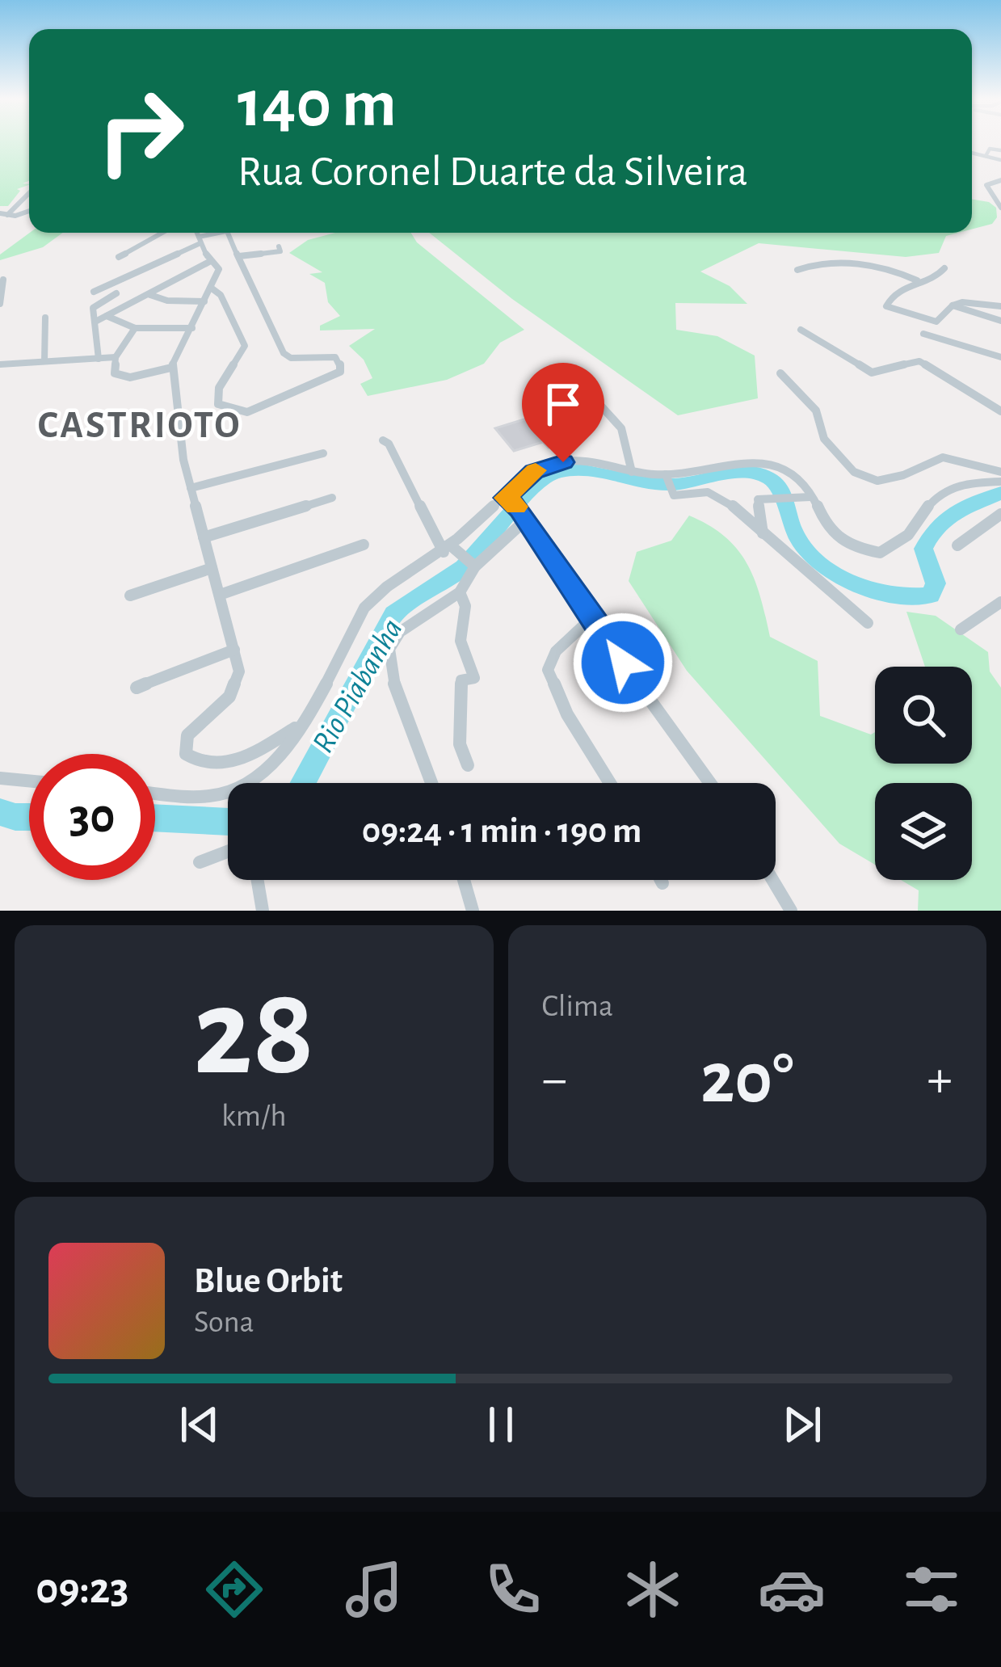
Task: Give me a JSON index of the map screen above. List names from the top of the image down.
{
  "districts": ["CASTRIOTO"],
  "water": ["Rio Piabanha"],
  "page": {
    "turn": ["140 m", "Rua Coronel Duarte da Silveira"],
    "limit": "30",
    "trip": "09:24 · 1 min · 190 m",
    "tile": [
      ["28", "km/h"],
      "Clima"
    ],
    "heat": ["−", "20°", "+"],
    "song": ["Blue Orbit", "Sona"],
    "tabs": "09:23"
  }
}
